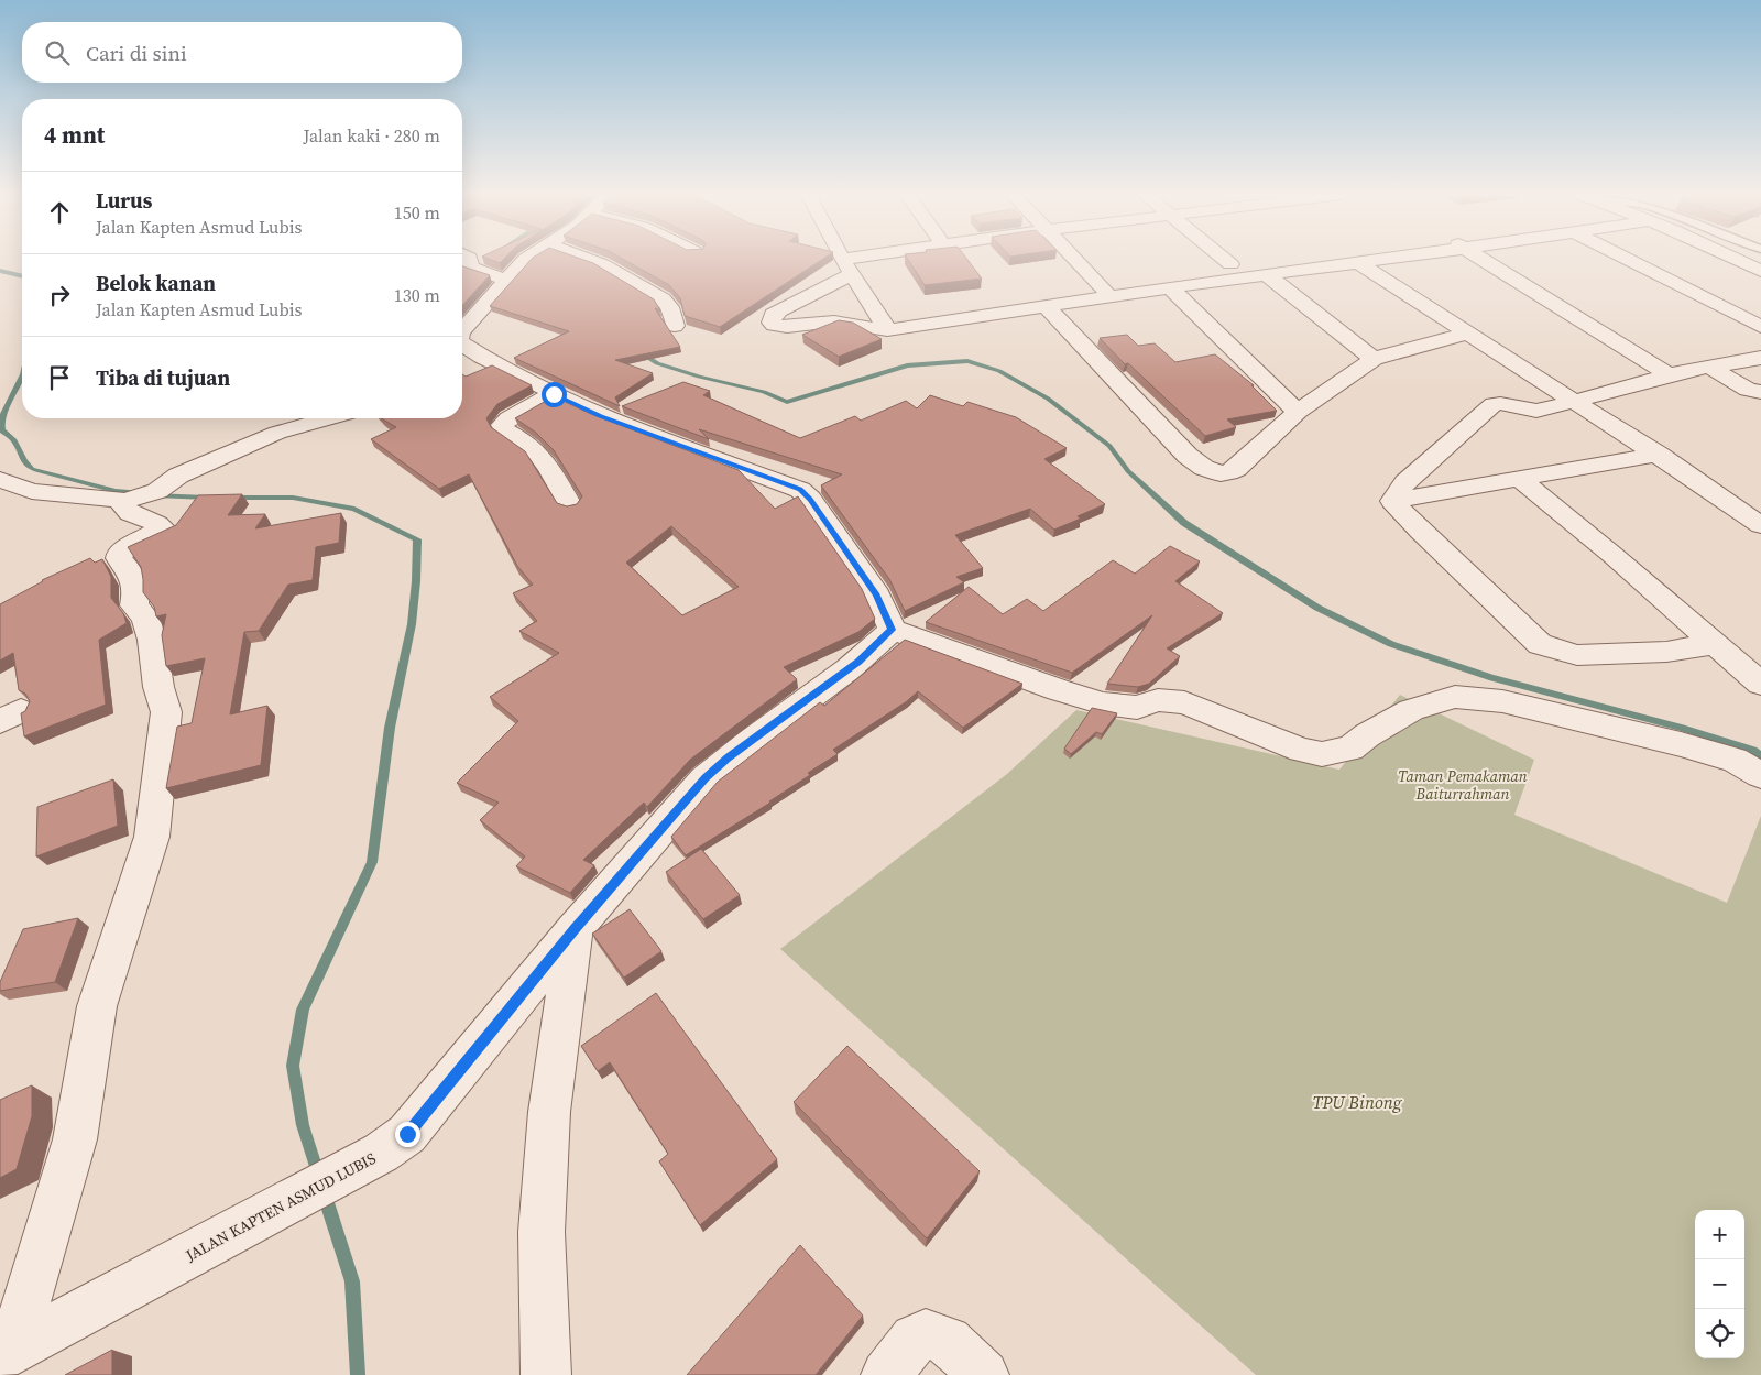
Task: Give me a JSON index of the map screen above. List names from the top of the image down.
{
  "streets": {
    "street": ["JALAN KAPTEN ASMUD LUBIS"]
  },
  "parks": ["Taman Pemakaman Baiturrahman", "TPU Binong"],
  "page": {
    "search": "Cari di sini",
    "heading": ["4 mnt", "Jalan kaki · 280 m"],
    "list": [
      ["Lurus", "Jalan Kapten Asmud Lubis", "150 m"],
      ["Belok kanan", "Jalan Kapten Asmud Lubis", "130 m"],
      "Tiba di tujuan"
    ],
    "map_buttons": ["+", "−"]
  }
}
